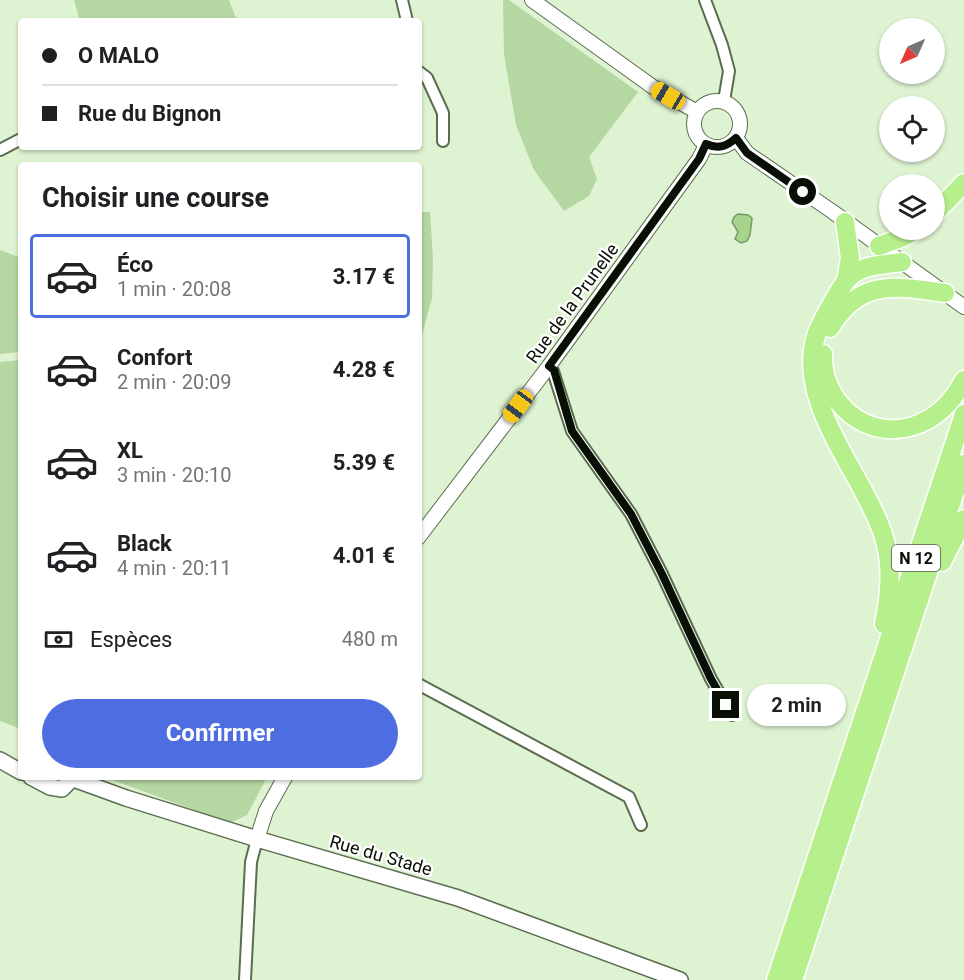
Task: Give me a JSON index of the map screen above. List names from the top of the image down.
{
  "streets": {
    "highway": ["N 12"],
    "main road": ["Rue du Stade"],
    "street": ["Rue de la Prunelle"]
  },
  "north": "bottom left",
  "page": {
    "banner": ["O MALO", "Rue du Bignon"],
    "heading": "Choisir une course",
    "list": [
      {
        "name": "Éco",
        "note": "1 min · 20:08",
        "value": "3.17 €"
      },
      {
        "name": "Confort",
        "note": "2 min · 20:09",
        "value": "4.28 €"
      },
      {
        "name": "XL",
        "note": "3 min · 20:10",
        "value": "5.39 €"
      },
      {
        "name": "Black",
        "note": "4 min · 20:11",
        "value": "4.01 €"
      }
    ],
    "pay": ["Espèces", "480 m"],
    "bubble": "2 min",
    "buttons": "Confirmer"
  }
}
